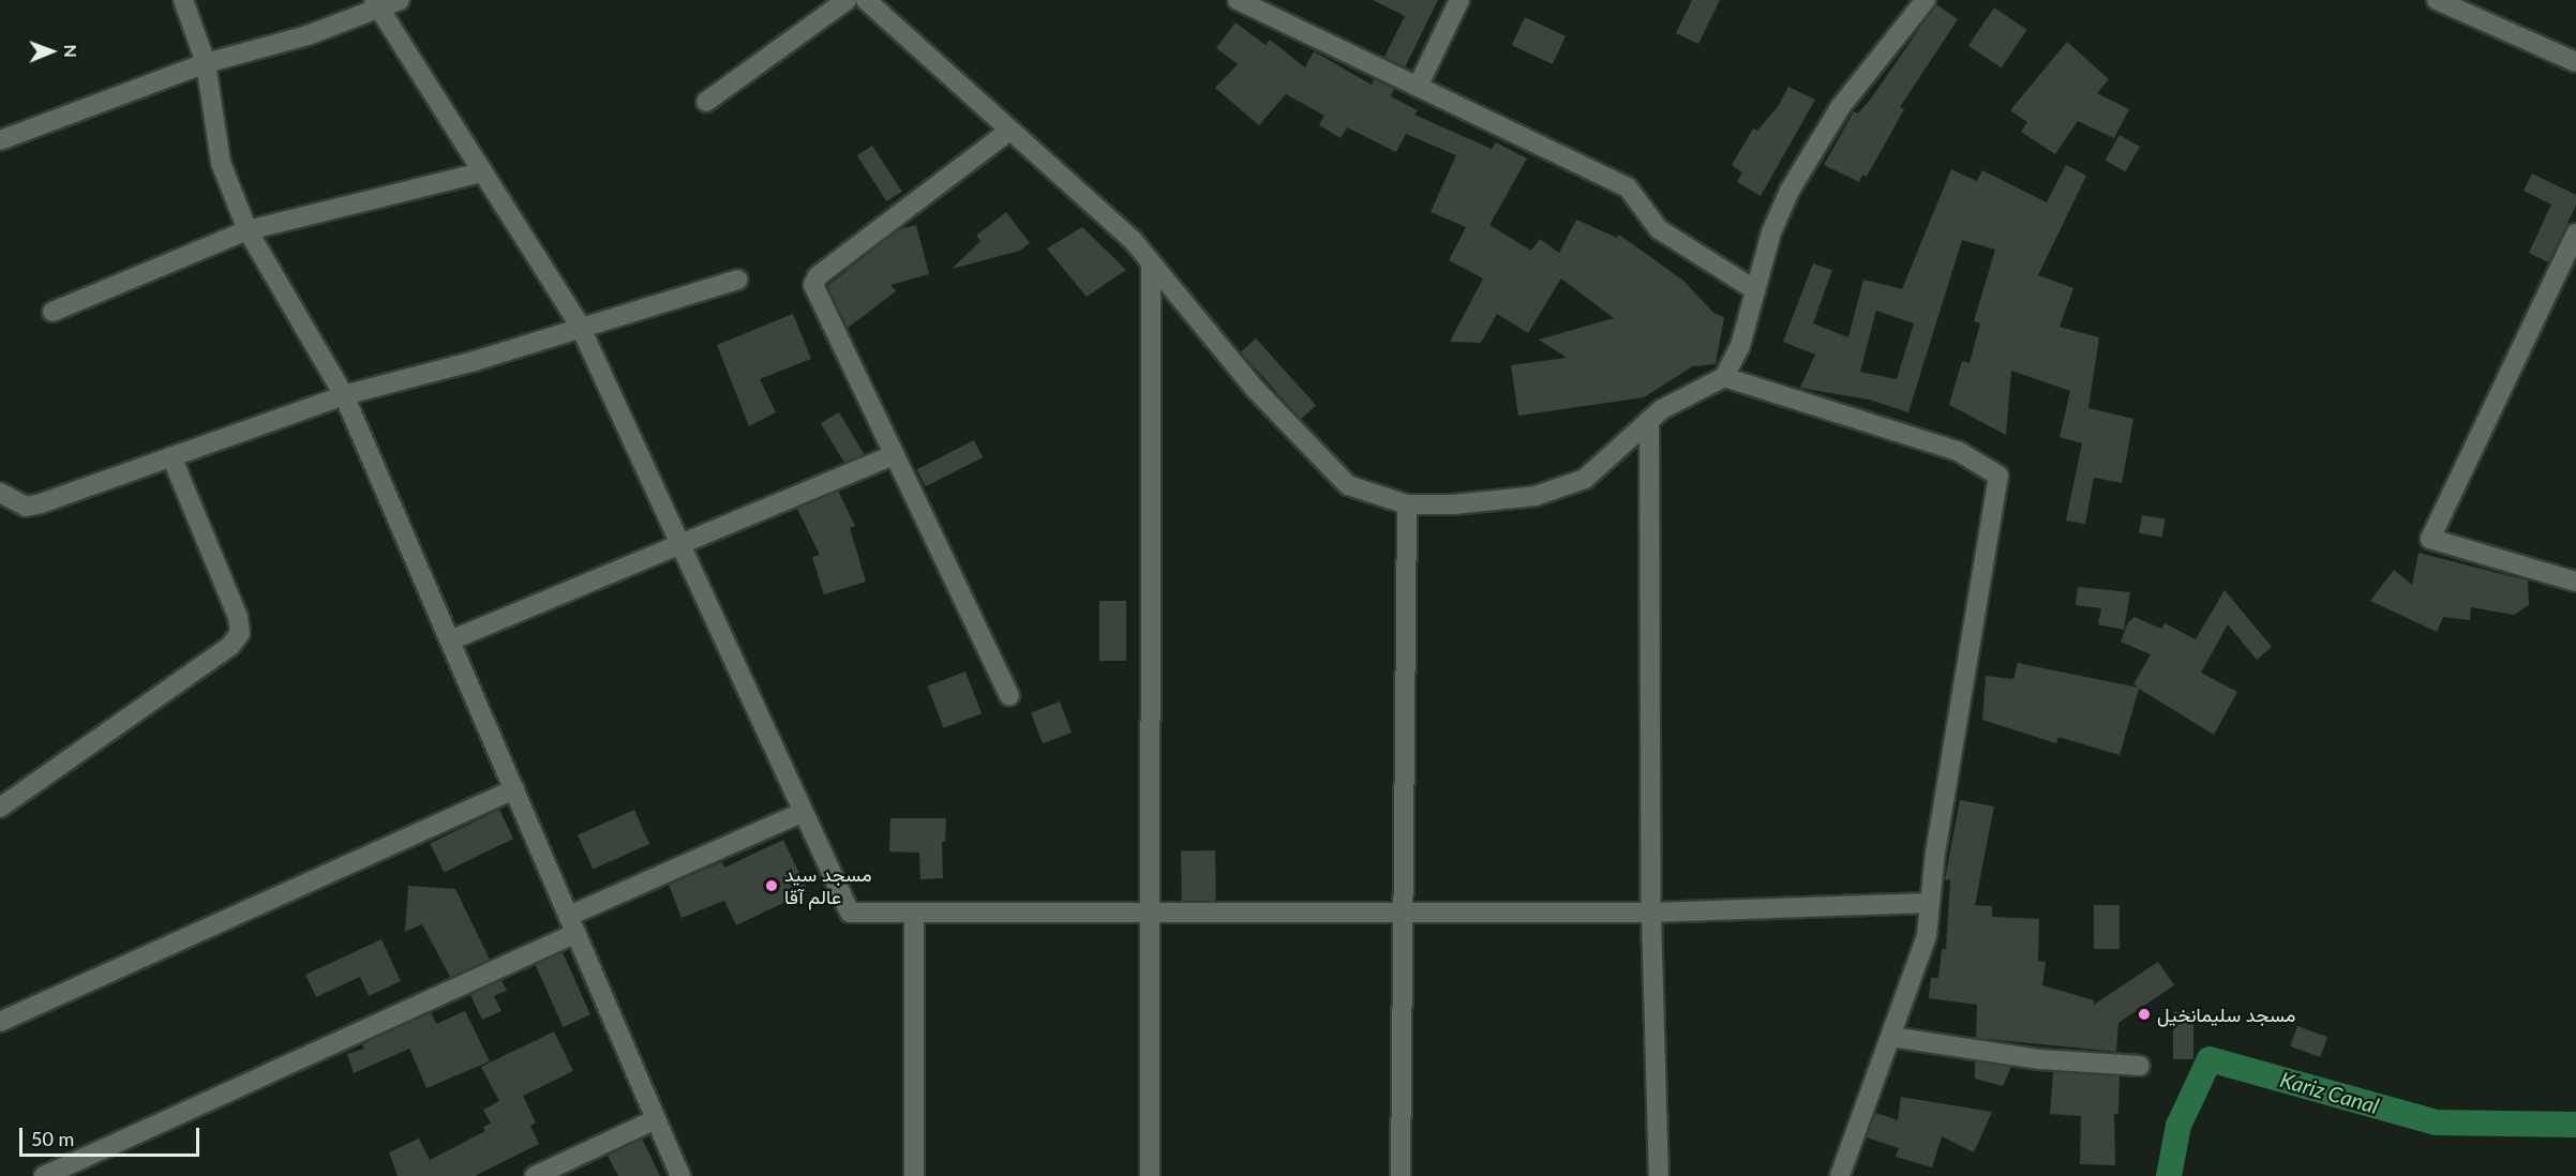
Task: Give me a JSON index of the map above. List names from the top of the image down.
{
  "water": ["Kariz Canal"],
  "places": ["مسجد سید عالم آقا", "مسجد سلیمانخیل"],
  "scale_bar": "50 m",
  "north": "right"
}
